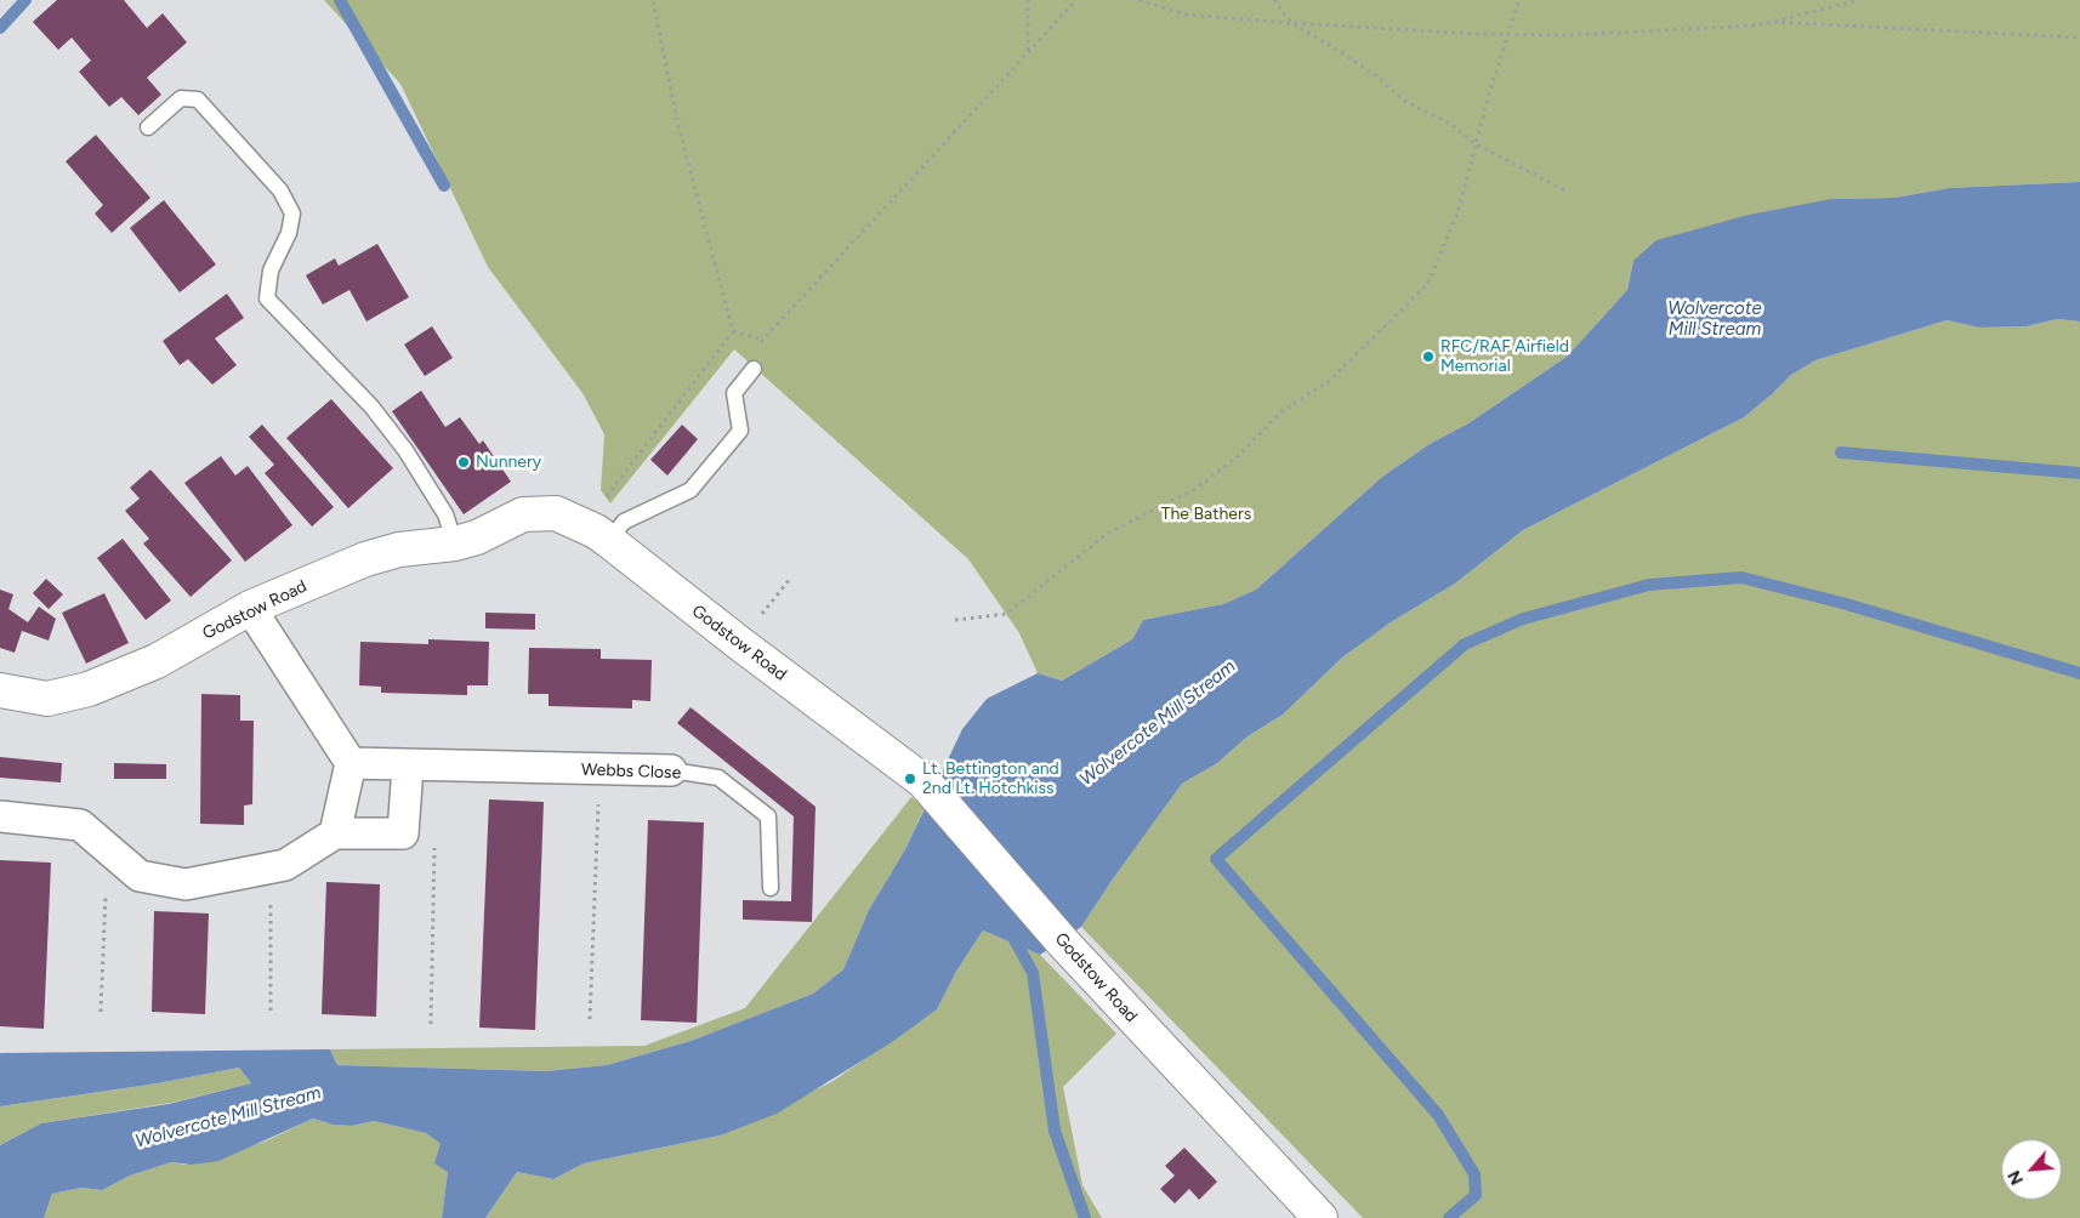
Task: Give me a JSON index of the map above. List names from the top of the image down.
{
  "streets": {
    "street": ["Godstow Road", "Webbs Close"]
  },
  "water": ["Wolvercote Mill Stream"],
  "parks": ["The Bathers"],
  "places": ["RFC/RAF Airfield Memorial", "Nunnery", "Lt. Bettington and 2nd Lt. Hotchkiss"],
  "north": "bottom left"
}
